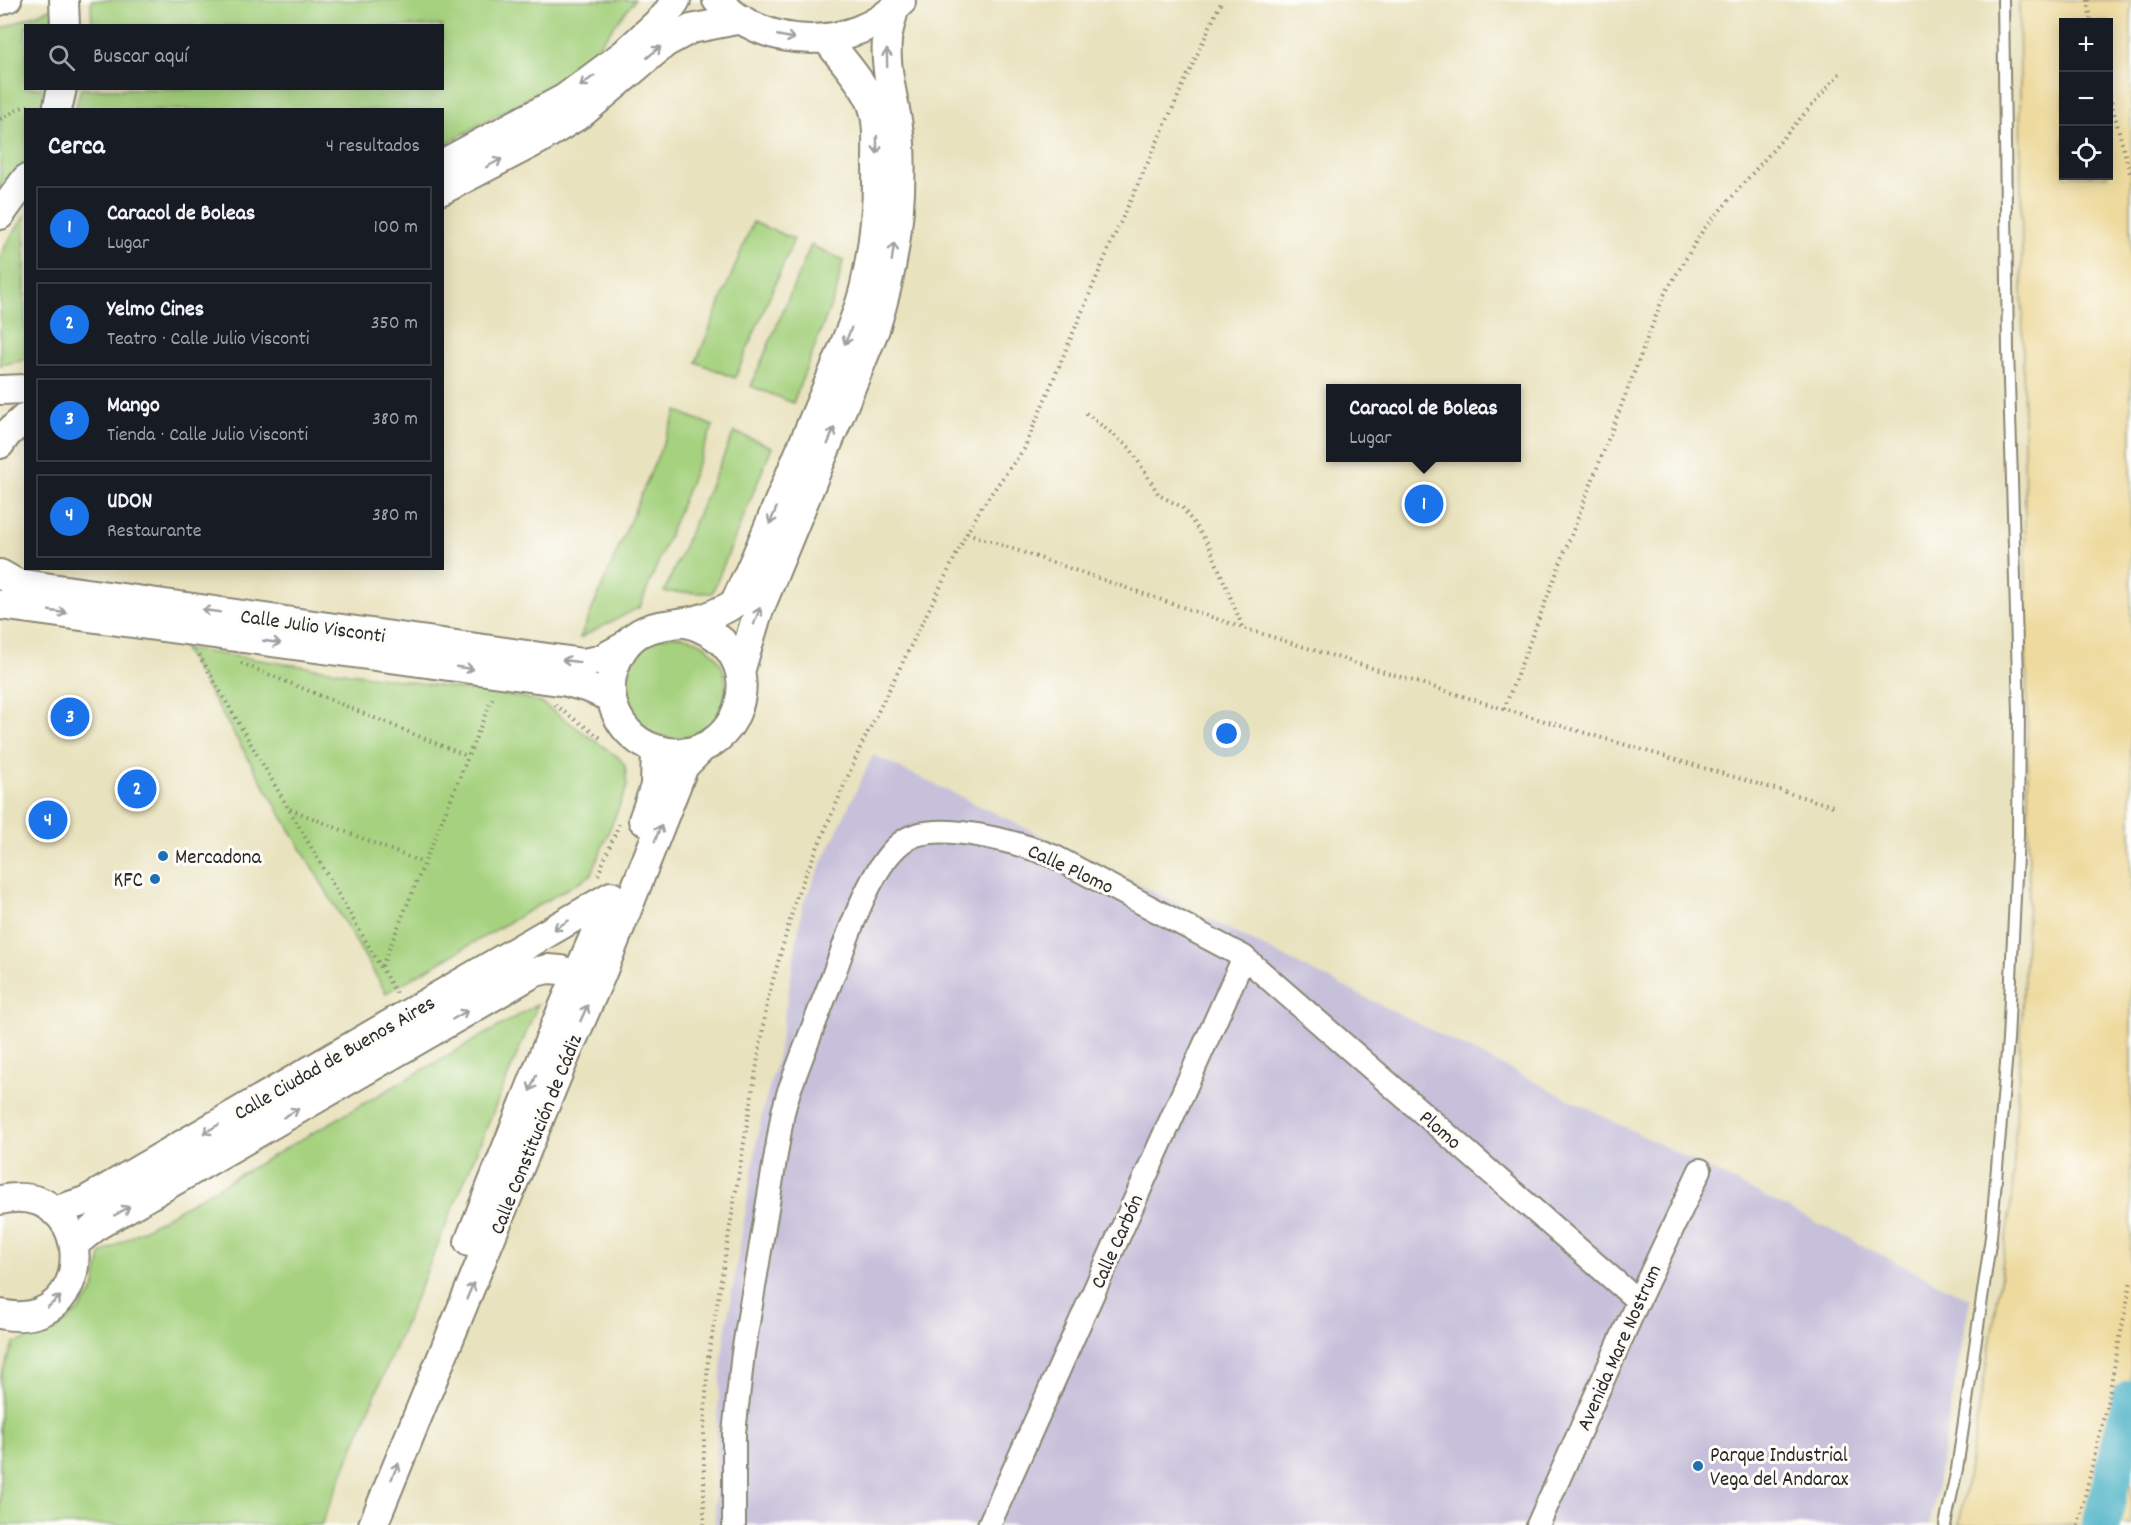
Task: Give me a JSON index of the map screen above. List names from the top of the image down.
{
  "streets": {
    "street": [
      "Calle Julio Visconti",
      "Calle Plomo",
      "Calle Ciudad de Buenos Aires",
      "Plomo",
      "Calle Constitución de Cádiz",
      "Calle Carbón",
      "Avenida Mare Nostrum"
    ]
  },
  "crossings": [
    ["Calle Julio Visconti", "Calle Constitución de Cádiz"],
    ["Calle Plomo", "Plomo"],
    ["Calle Plomo", "Calle Carbón"],
    ["Calle Ciudad de Buenos Aires", "Calle Constitución de Cádiz"],
    ["Plomo", "Calle Carbón"],
    ["Plomo", "Avenida Mare Nostrum"]
  ],
  "places": ["Mercadona", "KFC", "Parque Industrial Vega del Andarax"],
  "page": {
    "map_buttons": ["+", "−"],
    "search": "Buscar aquí",
    "heading": ["Cerca", "4 resultados"],
    "list": [
      {
        "mark": "1",
        "name": "Caracol de Boleas",
        "note": "Lugar",
        "value": "100 m"
      },
      {
        "mark": "2",
        "name": "Yelmo Cines",
        "note": "Teatro · Calle Julio Visconti",
        "value": "350 m"
      },
      {
        "mark": "3",
        "name": "Mango",
        "note": "Tienda · Calle Julio Visconti",
        "value": "380 m"
      },
      {
        "mark": "4",
        "name": "UDON",
        "note": "Restaurante",
        "value": "380 m"
      }
    ],
    "popup": ["Caracol de Boleas", "Lugar"],
    "pins": [
      "1",
      "3",
      "2",
      "4"
    ]
  }
}
